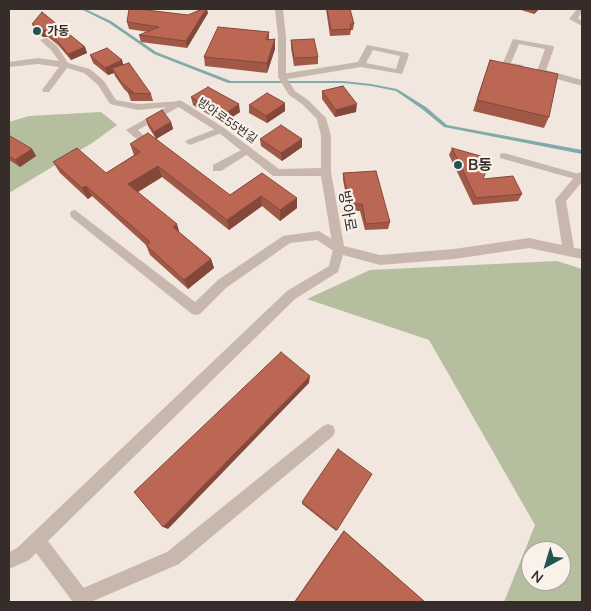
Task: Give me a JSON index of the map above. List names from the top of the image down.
{
  "streets": {
    "street": ["방아로55번길", "방아로"]
  },
  "crossings": [
    ["방아로55번길", "방아로"]
  ],
  "places": ["가동", "B동"],
  "north": "bottom left"
}
